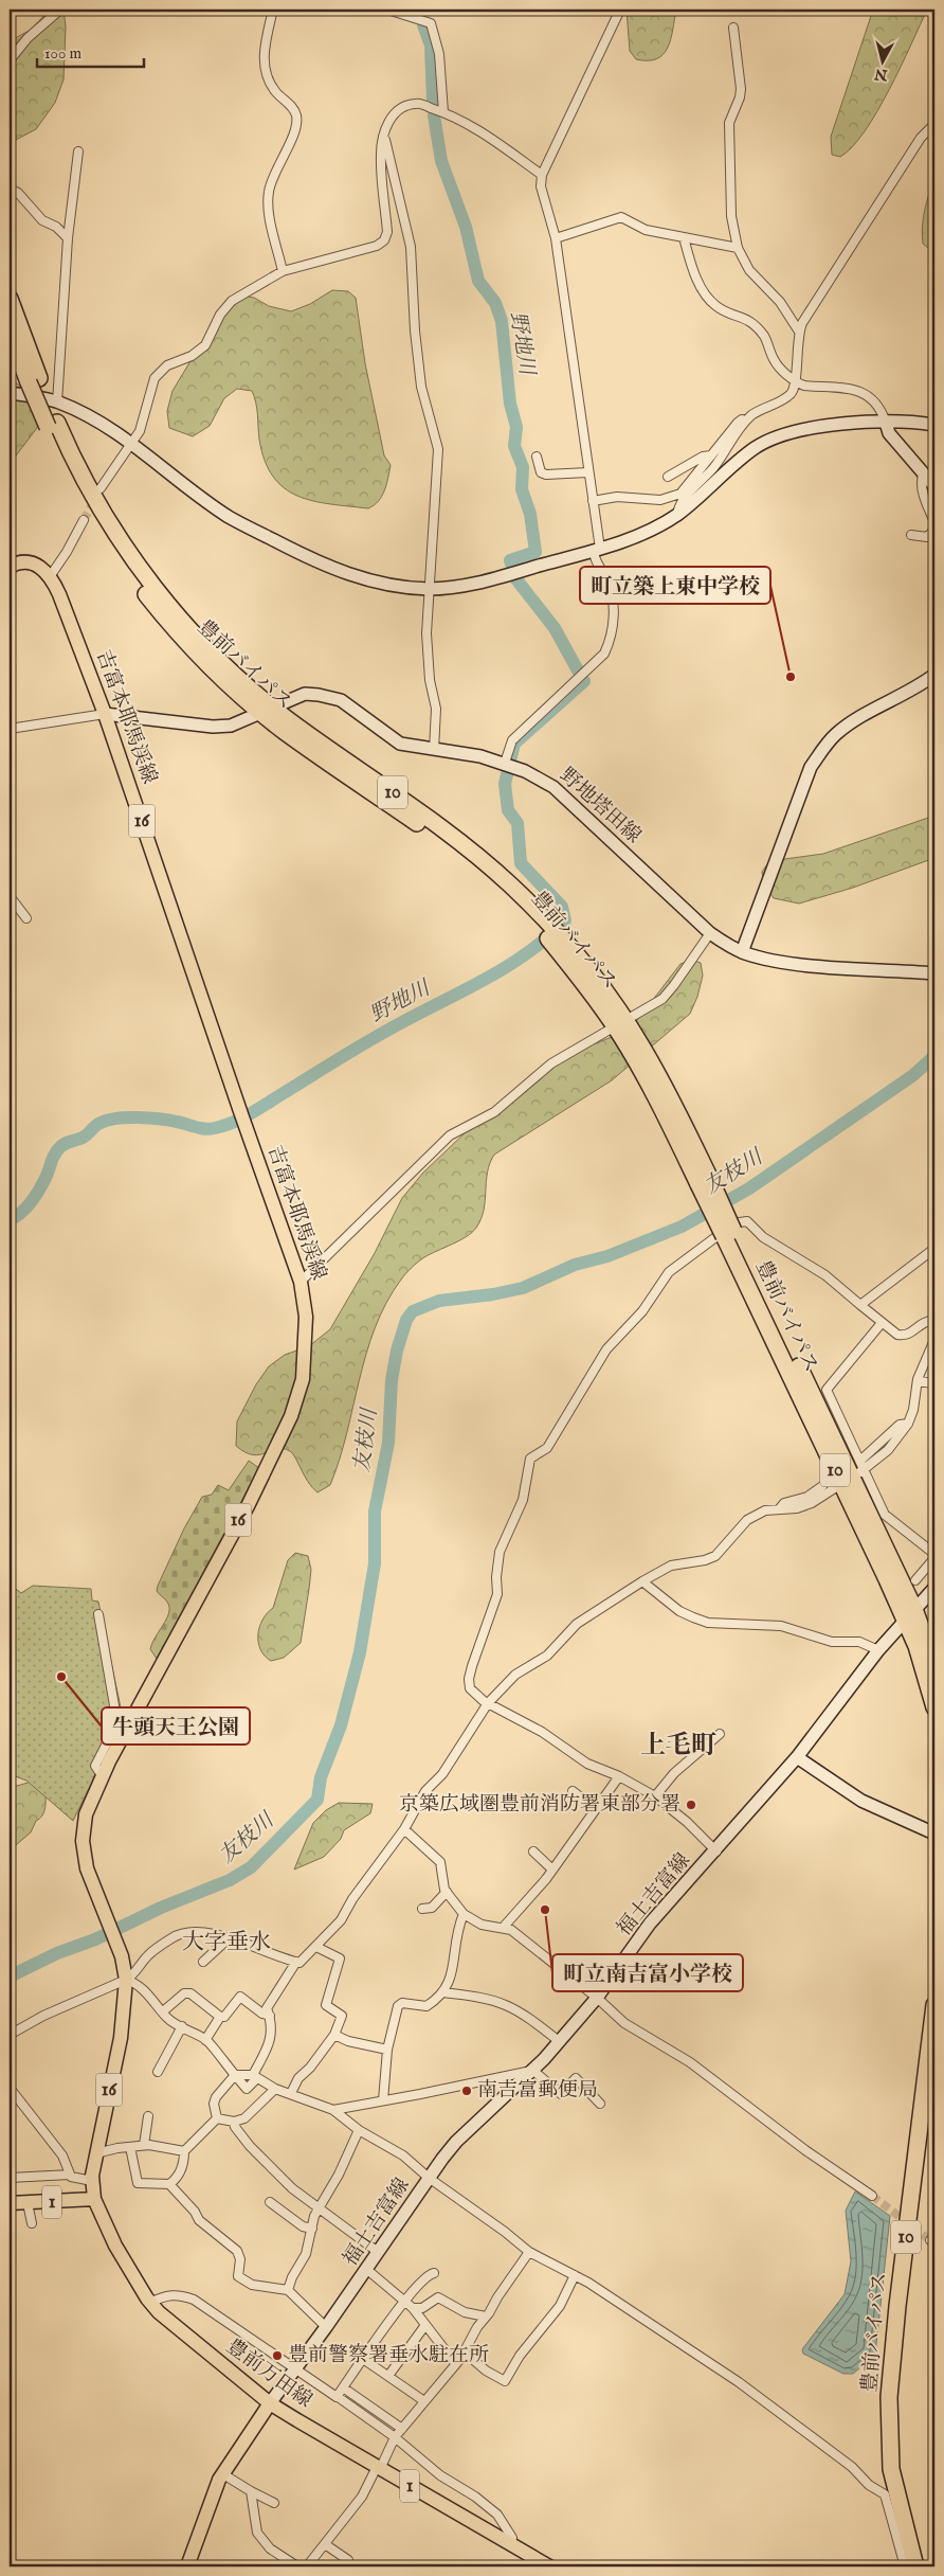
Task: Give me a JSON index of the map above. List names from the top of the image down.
{
  "streets": {
    "highway": ["豊前バイパス", "10"],
    "main road": [
      "吉富本耶馬渓線",
      "野地塔田線",
      "16",
      "福土吉富線",
      "1",
      "豊前万田線"
    ]
  },
  "crossings": [
    ["豊前バイパス", "野地塔田線"],
    ["豊前バイパス", "福土吉富線"],
    ["吉富本耶馬渓線", "野地塔田線"],
    ["吉富本耶馬渓線", "1"],
    ["吉富本耶馬渓線", "豊前万田線"],
    ["福土吉富線", "豊前万田線"],
    ["1", "豊前万田線"]
  ],
  "districts": ["上毛町", "大字垂水"],
  "water": ["野地川", "友枝川"],
  "places": [
    "町立築上東中学校",
    "牛頭天王公園",
    "京築広域圏豊前消防署東部分署",
    "町立南吉富小学校",
    "南吉富郵便局",
    "豊前警察署垂水駐在所"
  ],
  "scale_bar": "100 m",
  "north": "bottom"
}
